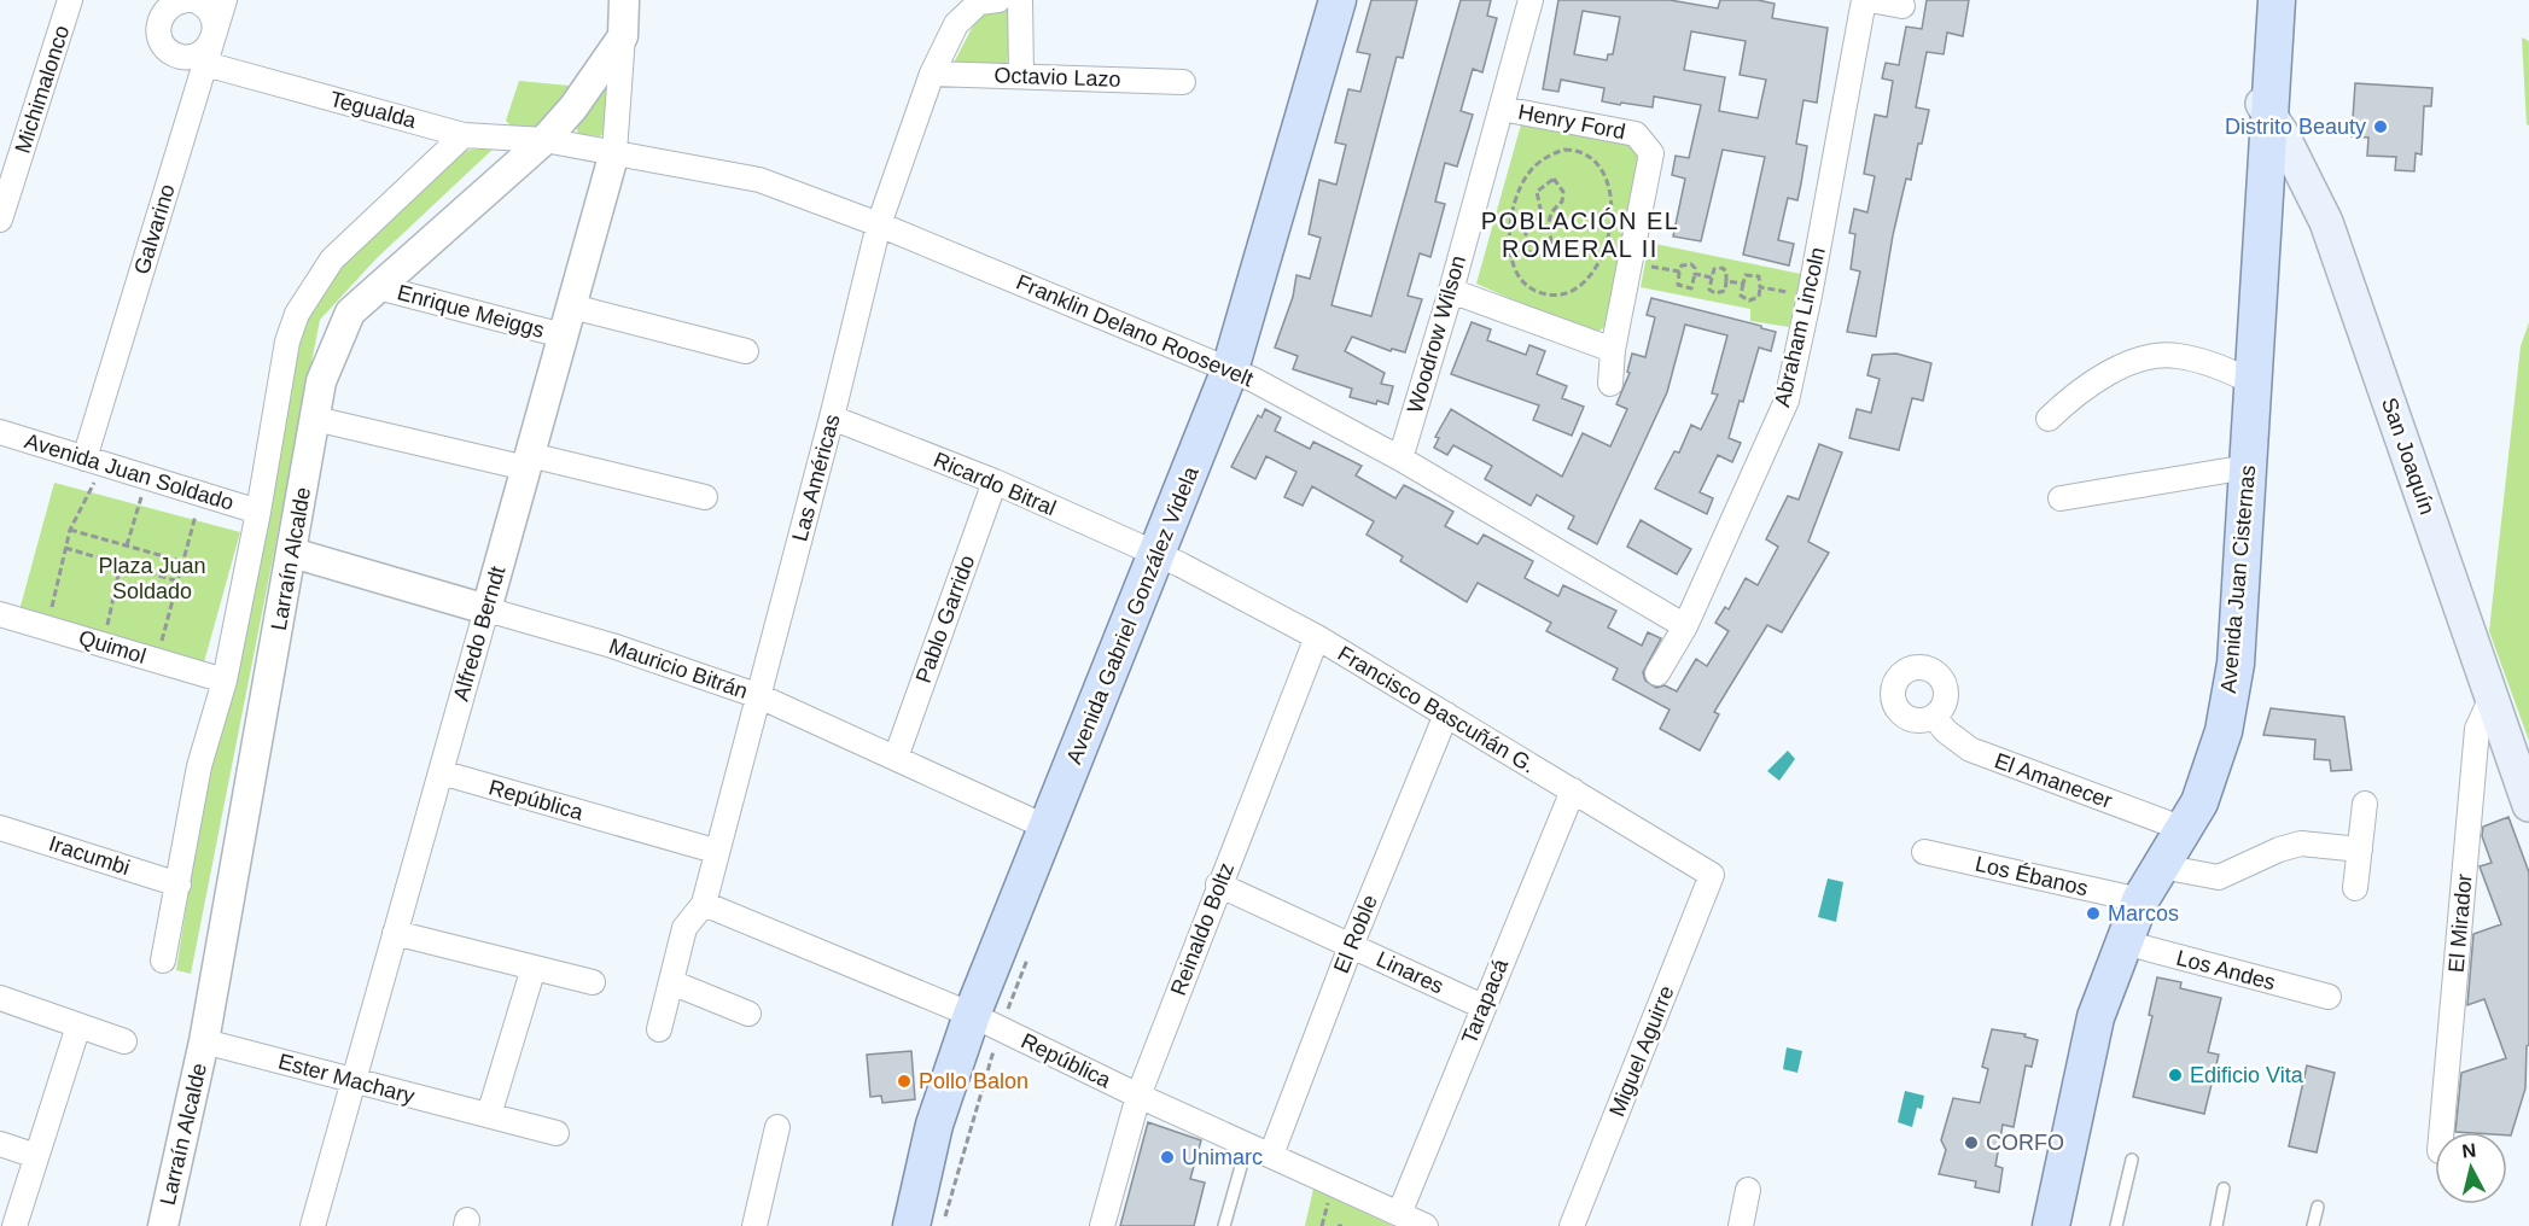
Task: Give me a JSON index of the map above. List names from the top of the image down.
{
  "streets": {
    "main road": ["San Joaquín", "Avenida Juan Cisternas", "Avenida Gabriel González Videla"],
    "street": [
      "Octavio Lazo",
      "Michimalonco",
      "Tegualda",
      "Henry Ford",
      "Galvarino",
      "Enrique Meiggs",
      "Abraham Lincoln",
      "Franklin Delano Roosevelt",
      "Woodrow Wilson",
      "Avenida Juan Soldado",
      "Las Américas",
      "Ricardo Bitral",
      "Larraín Alcalde",
      "Pablo Garrido",
      "Alfredo Berndt",
      "Quimol",
      "Mauricio Bitrán",
      "Francisco Bascuñán G.",
      "El Amanecer",
      "República",
      "Iracumbi",
      "Los Ébanos",
      "El Mirador",
      "Reinaldo Boltz",
      "El Roble",
      "Los Andes",
      "Linares",
      "Tarapacá",
      "Miguel Aguirre",
      "Ester Machary"
    ]
  },
  "crossings": [
    ["Octavio Lazo", "Las Américas"],
    ["Tegualda", "Galvarino"],
    ["Tegualda", "Franklin Delano Roosevelt"],
    ["Tegualda", "Larraín Alcalde"],
    ["Henry Ford", "Woodrow Wilson"],
    ["Galvarino", "Avenida Juan Soldado"],
    ["Enrique Meiggs", "Larraín Alcalde"],
    ["Enrique Meiggs", "Alfredo Berndt"],
    ["Abraham Lincoln", "Franklin Delano Roosevelt"],
    ["Franklin Delano Roosevelt", "Woodrow Wilson"],
    ["Franklin Delano Roosevelt", "Las Américas"],
    ["Franklin Delano Roosevelt", "Larraín Alcalde"],
    ["Franklin Delano Roosevelt", "Avenida Gabriel González Videla"],
    ["Franklin Delano Roosevelt", "Alfredo Berndt"],
    ["San Joaquín", "Avenida Juan Cisternas"],
    ["San Joaquín", "El Mirador"],
    ["Avenida Juan Soldado", "Larraín Alcalde"],
    ["Las Américas", "Ricardo Bitral"],
    ["Las Américas", "Mauricio Bitrán"],
    ["Las Américas", "República"],
    ["Ricardo Bitral", "Avenida Gabriel González Videla"],
    ["Ricardo Bitral", "Pablo Garrido"],
    ["Ricardo Bitral", "Francisco Bascuñán G."],
    ["Larraín Alcalde", "Alfredo Berndt"],
    ["Larraín Alcalde", "Quimol"],
    ["Larraín Alcalde", "Mauricio Bitrán"],
    ["Larraín Alcalde", "Iracumbi"],
    ["Larraín Alcalde", "Ester Machary"],
    ["Avenida Juan Cisternas", "El Amanecer"],
    ["Avenida Juan Cisternas", "Los Ébanos"],
    ["Avenida Juan Cisternas", "Los Andes"],
    ["Avenida Gabriel González Videla", "Mauricio Bitrán"],
    ["Avenida Gabriel González Videla", "Francisco Bascuñán G."],
    ["Avenida Gabriel González Videla", "República"],
    ["Pablo Garrido", "Mauricio Bitrán"],
    ["Alfredo Berndt", "Mauricio Bitrán"],
    ["Alfredo Berndt", "República"],
    ["Alfredo Berndt", "Ester Machary"],
    ["Francisco Bascuñán G.", "Reinaldo Boltz"],
    ["Francisco Bascuñán G.", "El Roble"],
    ["Francisco Bascuñán G.", "Tarapacá"],
    ["Francisco Bascuñán G.", "Miguel Aguirre"],
    ["República", "Reinaldo Boltz"],
    ["República", "El Roble"],
    ["República", "Tarapacá"],
    ["Reinaldo Boltz", "Linares"],
    ["El Roble", "Linares"],
    ["Linares", "Tarapacá"]
  ],
  "districts": ["POBLACIÓN EL ROMERAL II"],
  "parks": ["Plaza Juan Soldado"],
  "places": [
    "Distrito Beauty",
    "Marcos",
    "Edificio Vita",
    "Pollo Balon",
    "CORFO",
    "Unimarc"
  ],
  "north": "top"
}
